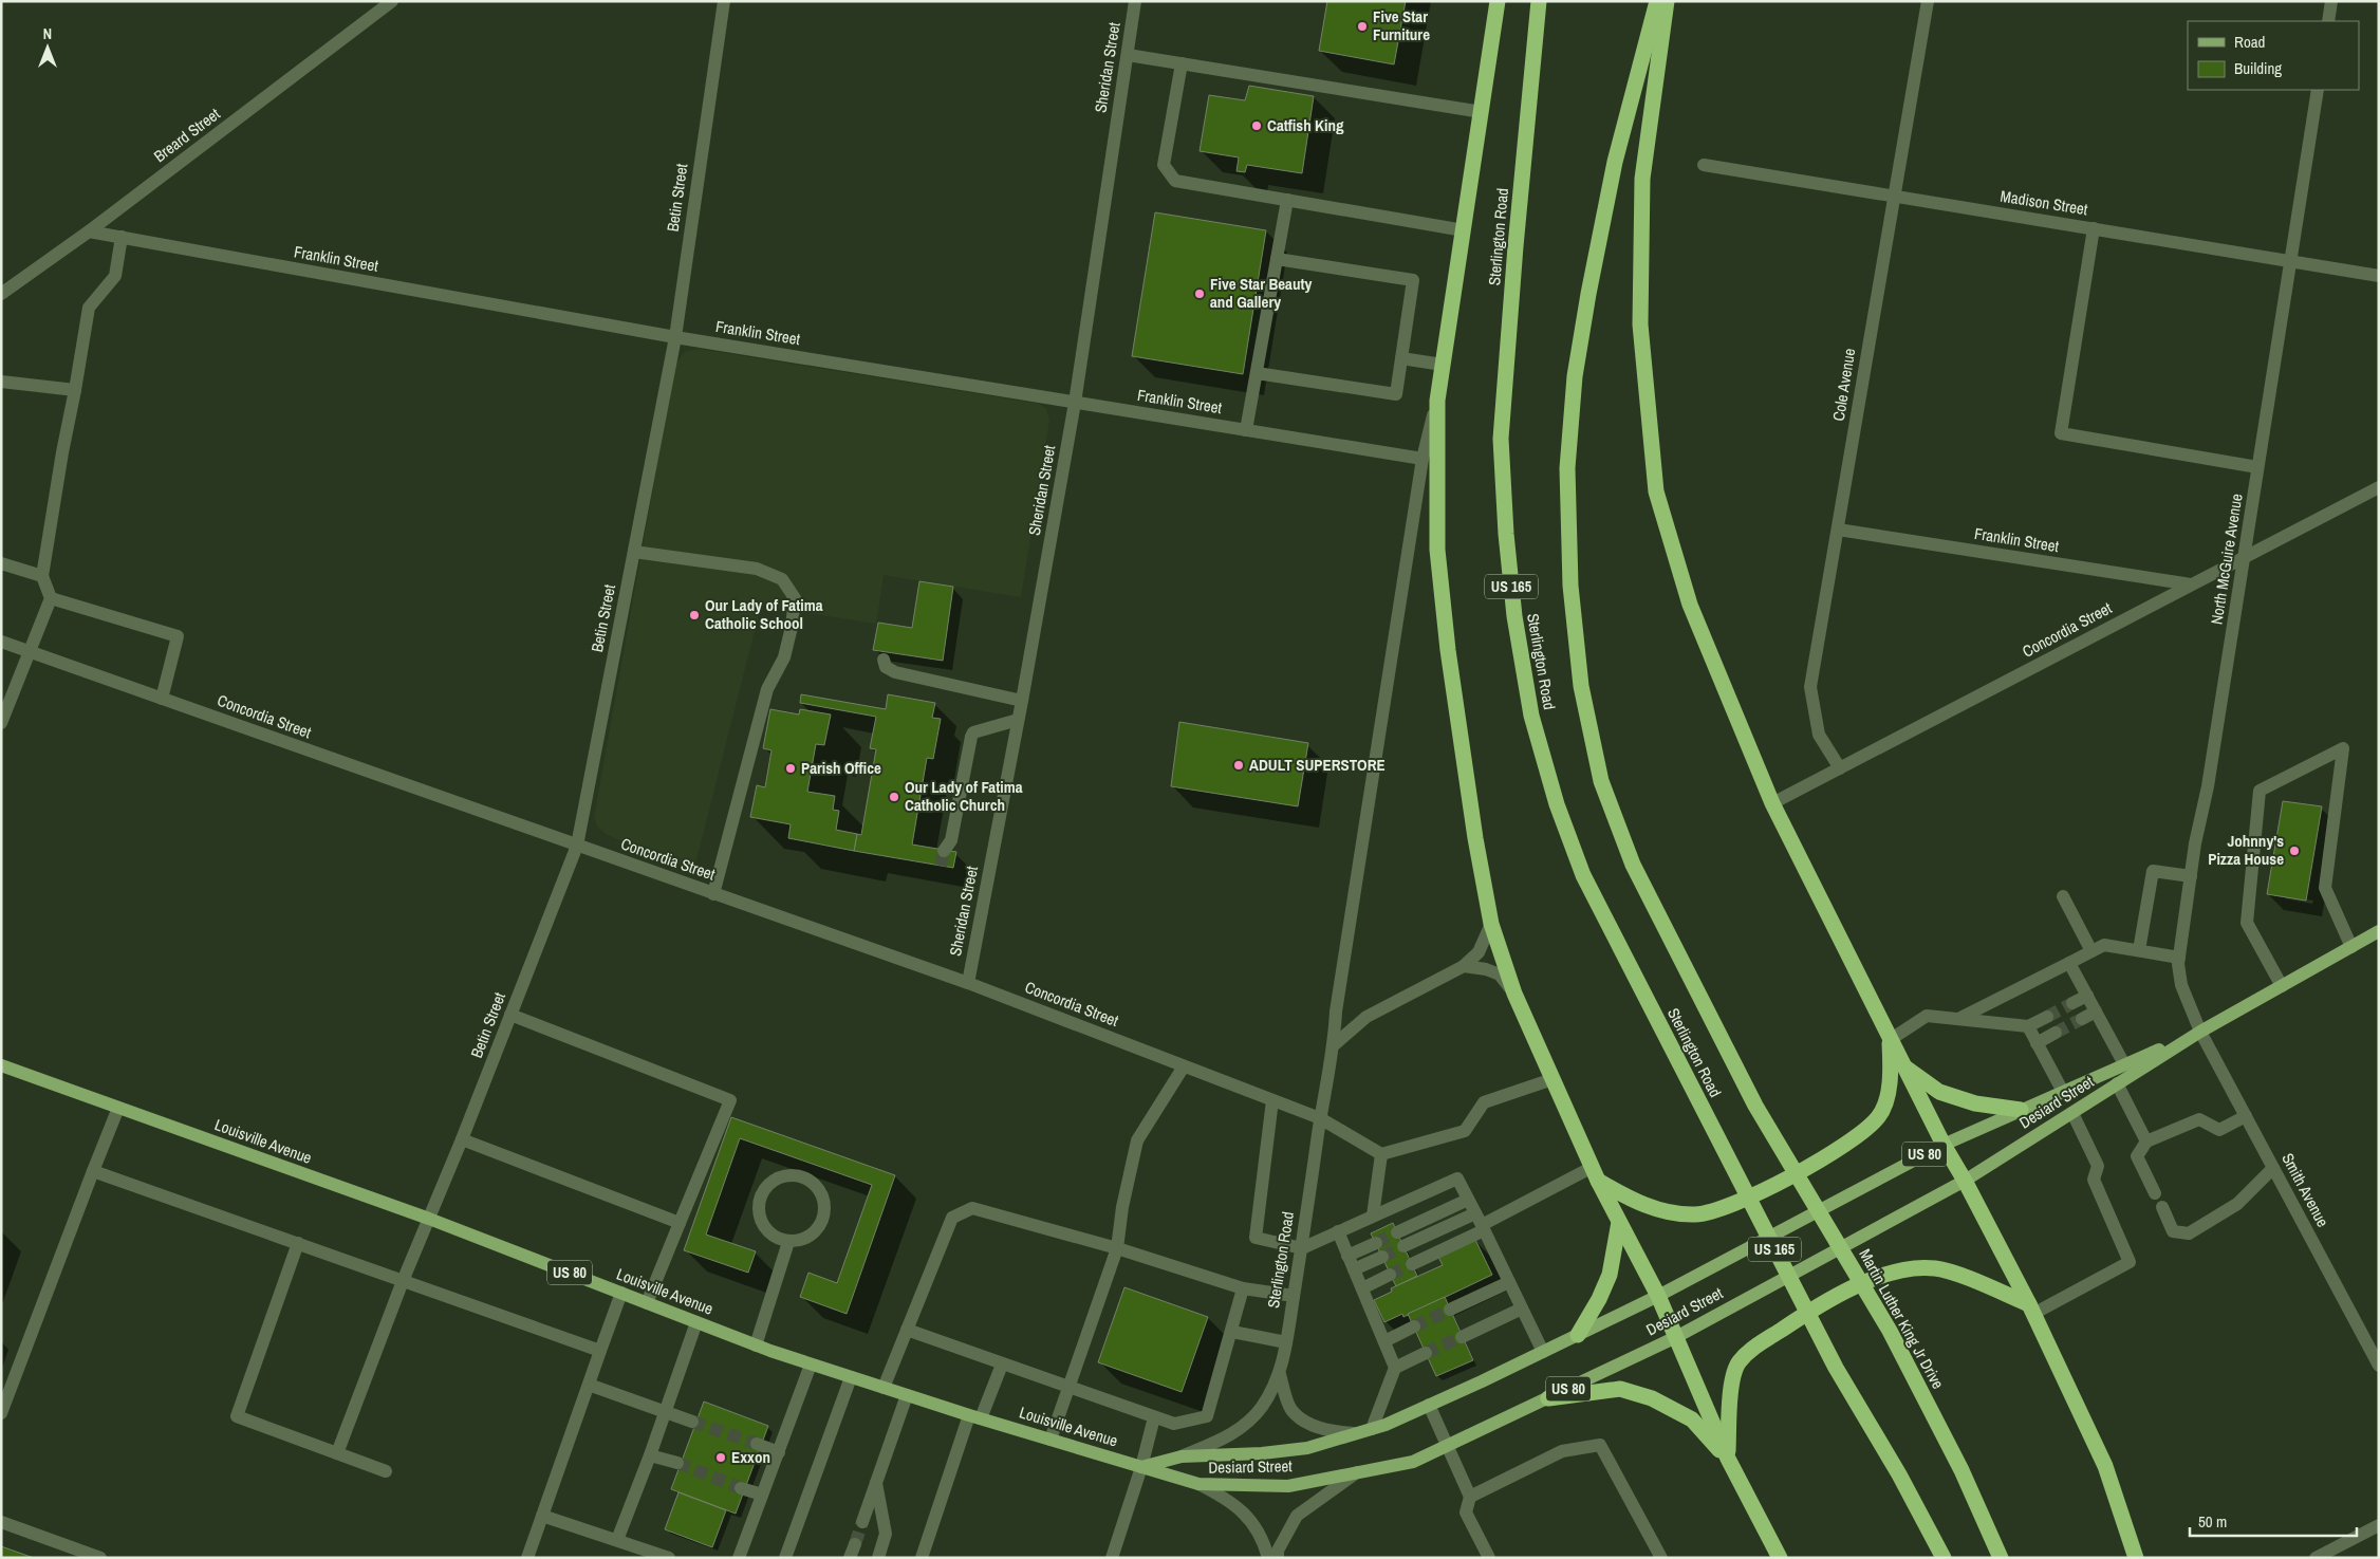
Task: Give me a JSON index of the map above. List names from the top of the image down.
{
  "streets": {
    "highway": ["Sterlington Road", "US 165", "Martin Luther King Jr Drive"],
    "main road": ["Desiard Street", "Louisville Avenue", "US 80"],
    "street": [
      "Sheridan Street",
      "Breard Street",
      "Betin Street",
      "Madison Street",
      "Franklin Street",
      "Cole Avenue",
      "North McGuire Avenue",
      "Concordia Street",
      "Smith Avenue"
    ]
  },
  "crossings": [
    ["Sheridan Street", "Franklin Street"],
    ["Sheridan Street", "Concordia Street"],
    ["Breard Street", "Franklin Street"],
    ["Betin Street", "Franklin Street"],
    ["Betin Street", "Concordia Street"],
    ["Betin Street", "Louisville Avenue"],
    ["Madison Street", "Cole Avenue"],
    ["Madison Street", "North McGuire Avenue"],
    ["Sterlington Road", "Franklin Street"],
    ["Sterlington Road", "Concordia Street"],
    ["Sterlington Road", "Desiard Street"],
    ["Sterlington Road", "Martin Luther King Jr Drive"],
    ["Franklin Street", "Cole Avenue"],
    ["Franklin Street", "Concordia Street"],
    ["Cole Avenue", "Concordia Street"],
    ["North McGuire Avenue", "Concordia Street"],
    ["North McGuire Avenue", "Desiard Street"],
    ["North McGuire Avenue", "Smith Avenue"],
    ["Desiard Street", "Louisville Avenue"],
    ["Desiard Street", "Smith Avenue"]
  ],
  "places": [
    "Five Star Furniture",
    "Catfish King",
    "Five Star Beauty and Gallery",
    "Our Lady of Fatima Catholic School",
    "ADULT SUPERSTORE",
    "Parish Office",
    "Our Lady of Fatima Catholic Church",
    "Johnny's Pizza House",
    "Exxon"
  ],
  "legend": ["Road", "Building"],
  "scale_bar": "50 m",
  "north": "top"
}
